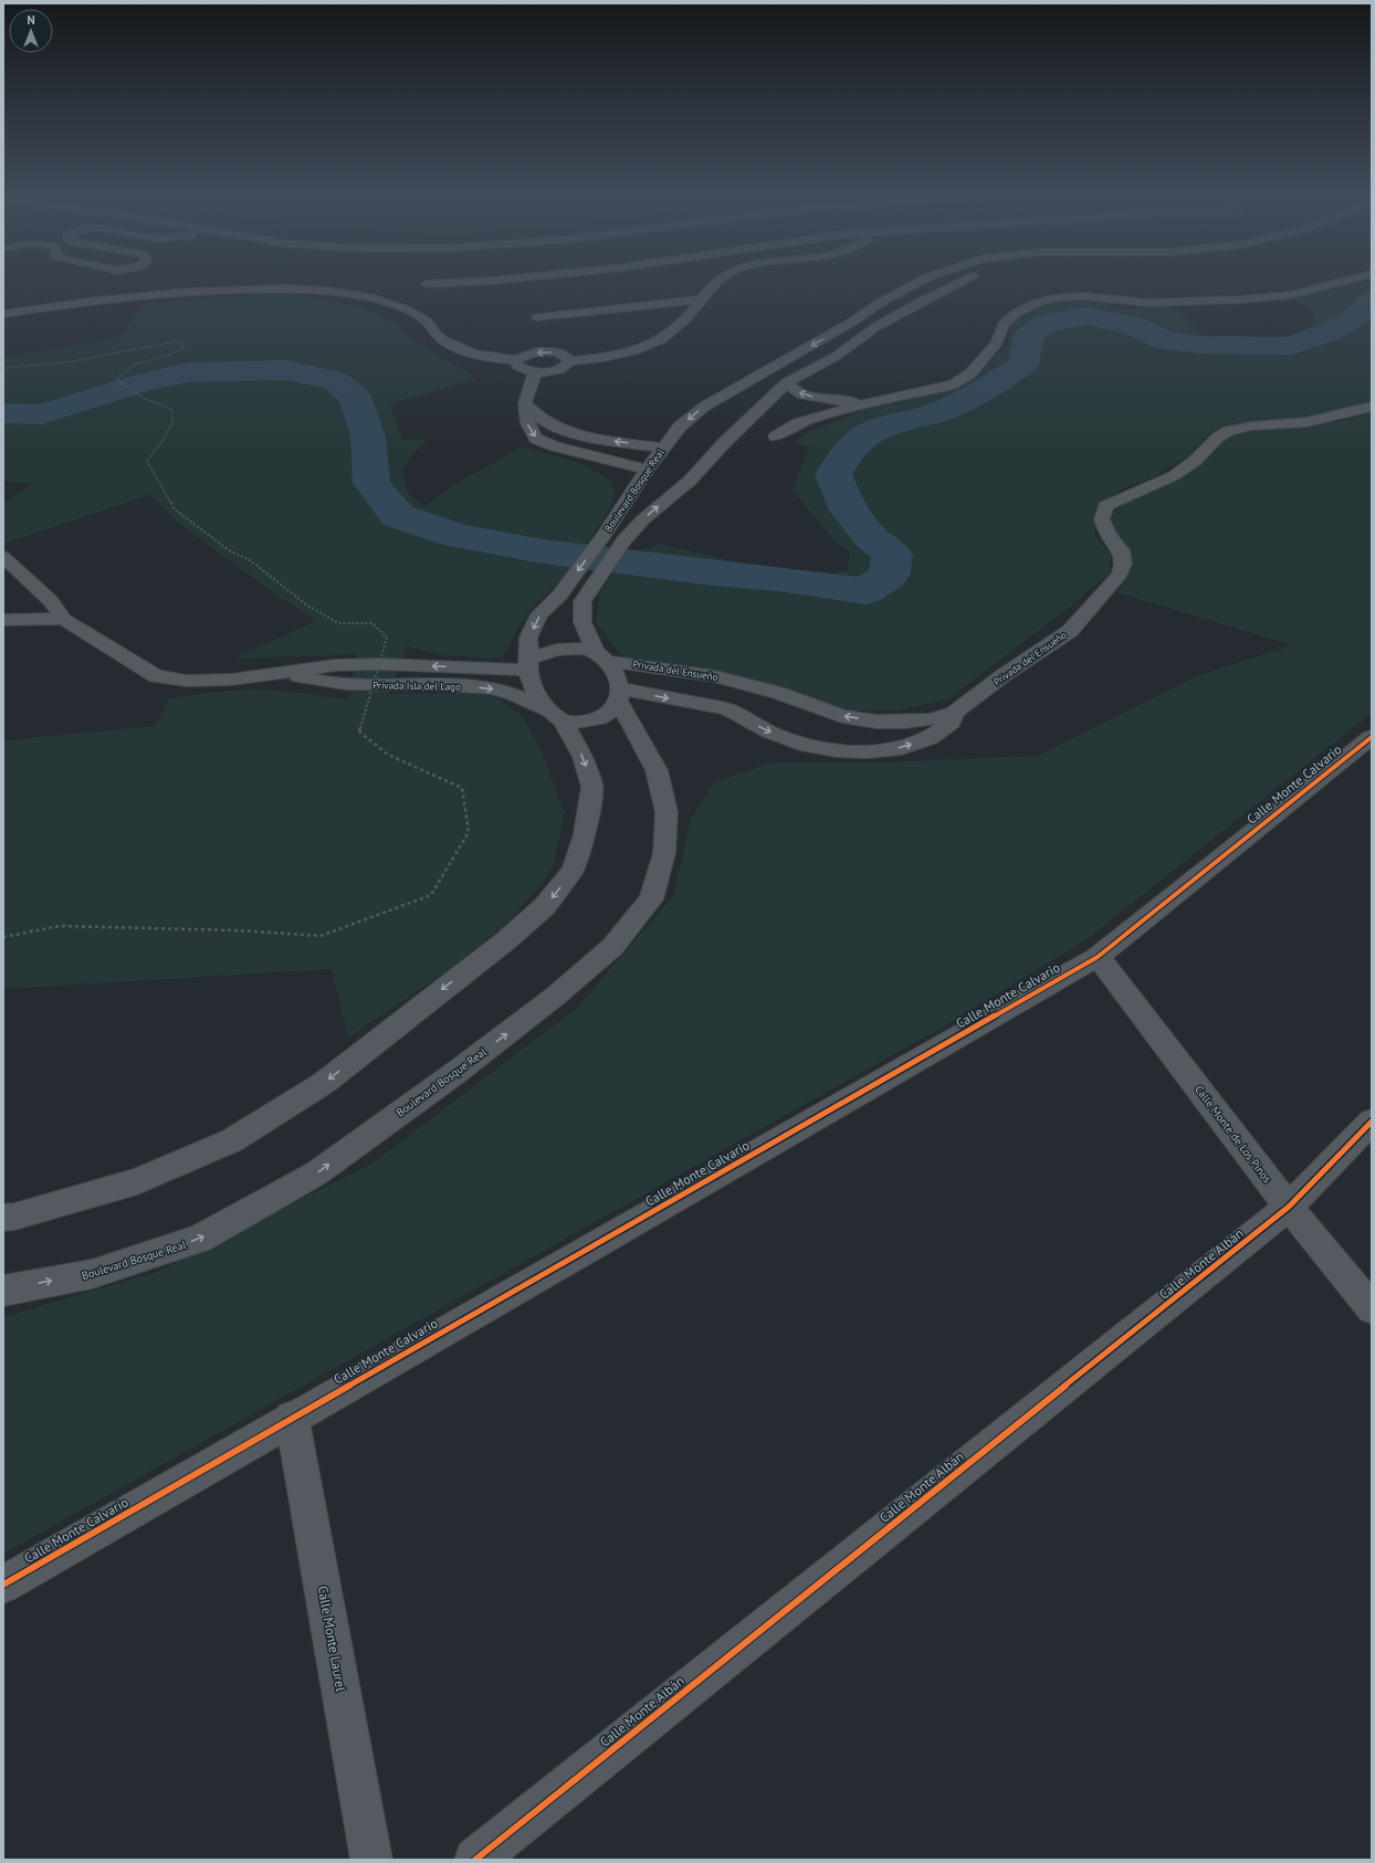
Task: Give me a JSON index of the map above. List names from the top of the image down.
{
  "streets": {
    "street": [
      "Boulevard Bosque Real",
      "Privada del Ensueño",
      "Privada Isla del Lago",
      "Calle Monte Calvario",
      "Calle Monte de Los Pinos",
      "Calle Monte Albán",
      "Calle Monte Laurel"
    ]
  },
  "crossings": [
    ["Boulevard Bosque Real", "Privada del Ensueño"],
    ["Boulevard Bosque Real", "Privada Isla del Lago"],
    ["Privada del Ensueño", "Privada Isla del Lago"],
    ["Calle Monte Calvario", "Calle Monte de Los Pinos"],
    ["Calle Monte Calvario", "Calle Monte Laurel"],
    ["Calle Monte de Los Pinos", "Calle Monte Albán"]
  ],
  "north": "top"
}
